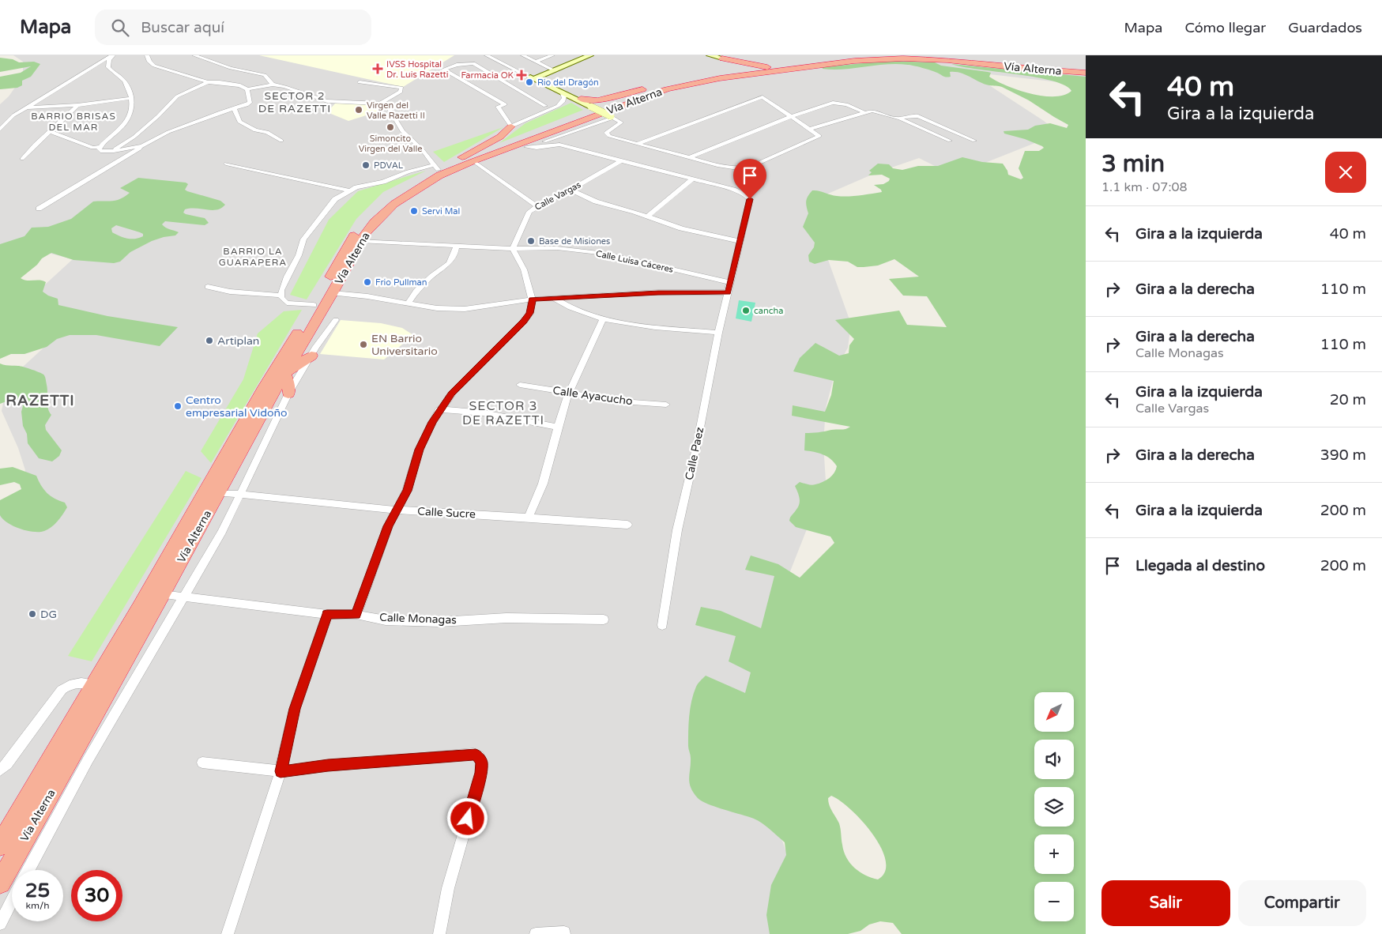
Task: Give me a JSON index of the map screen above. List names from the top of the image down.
{
  "streets": {
    "highway": ["Vía Alterna"],
    "street": [
      "Calle Vargas",
      "Calle Luisa Cáceres",
      "Calle Ayacucho",
      "Calle Paez",
      "Calle Sucre",
      "Calle Monagas"
    ]
  },
  "crossings": [
    ["Vía Alterna", "Calle Luisa Cáceres"],
    ["Vía Alterna", "Calle Sucre"],
    ["Vía Alterna", "Calle Monagas"],
    ["Calle Vargas", "Calle Luisa Cáceres"],
    ["Calle Luisa Cáceres", "Calle Paez"]
  ],
  "districts": [
    "SECTOR 2 DE RAZETTI",
    "BARRIO BRISAS DEL MAR",
    "BARRIO LA GUARAPERA",
    "RAZETTI",
    "SECTOR 3 DE RAZETTI"
  ],
  "places": {
    "health": ["IVSS Hospital Dr. Luis Razetti", "Farmacia OK"],
    "other": [
      "Rio del Dragón",
      "Virgen del Valle Razetti II",
      "Simoncito Virgen del Valle",
      "PDVAL",
      "Servi Mal",
      "Base de Misiones",
      "Frio Pullman",
      "cancha",
      "Artiplan",
      "EN Barrio Universitario",
      "Centro empresarial Vidoño",
      "DG"
    ]
  },
  "north": "bottom left",
  "page": {
    "header": "Mapa",
    "search": "Buscar aquí",
    "nav": ["Mapa", "Cómo llegar", "Guardados"],
    "turn": ["40 m", "Gira a la izquierda"],
    "heading": ["3 min", "1.1 km · 07:08"],
    "list": [
      {
        "name": "Gira a la izquierda",
        "value": "40 m"
      },
      {
        "name": "Gira a la derecha",
        "value": "110 m"
      },
      {
        "name": "Gira a la derecha",
        "note": "Calle Monagas",
        "value": "110 m"
      },
      {
        "name": "Gira a la izquierda",
        "note": "Calle Vargas",
        "value": "20 m"
      },
      {
        "name": "Gira a la derecha",
        "value": "390 m"
      },
      {
        "name": "Gira a la izquierda",
        "value": "200 m"
      },
      {
        "name": "Llegada al destino",
        "value": "200 m"
      }
    ],
    "map_buttons": ["+", "−"],
    "speed": "25 km/h",
    "limit": "30",
    "buttons": ["Salir", "Compartir"]
  }
}
